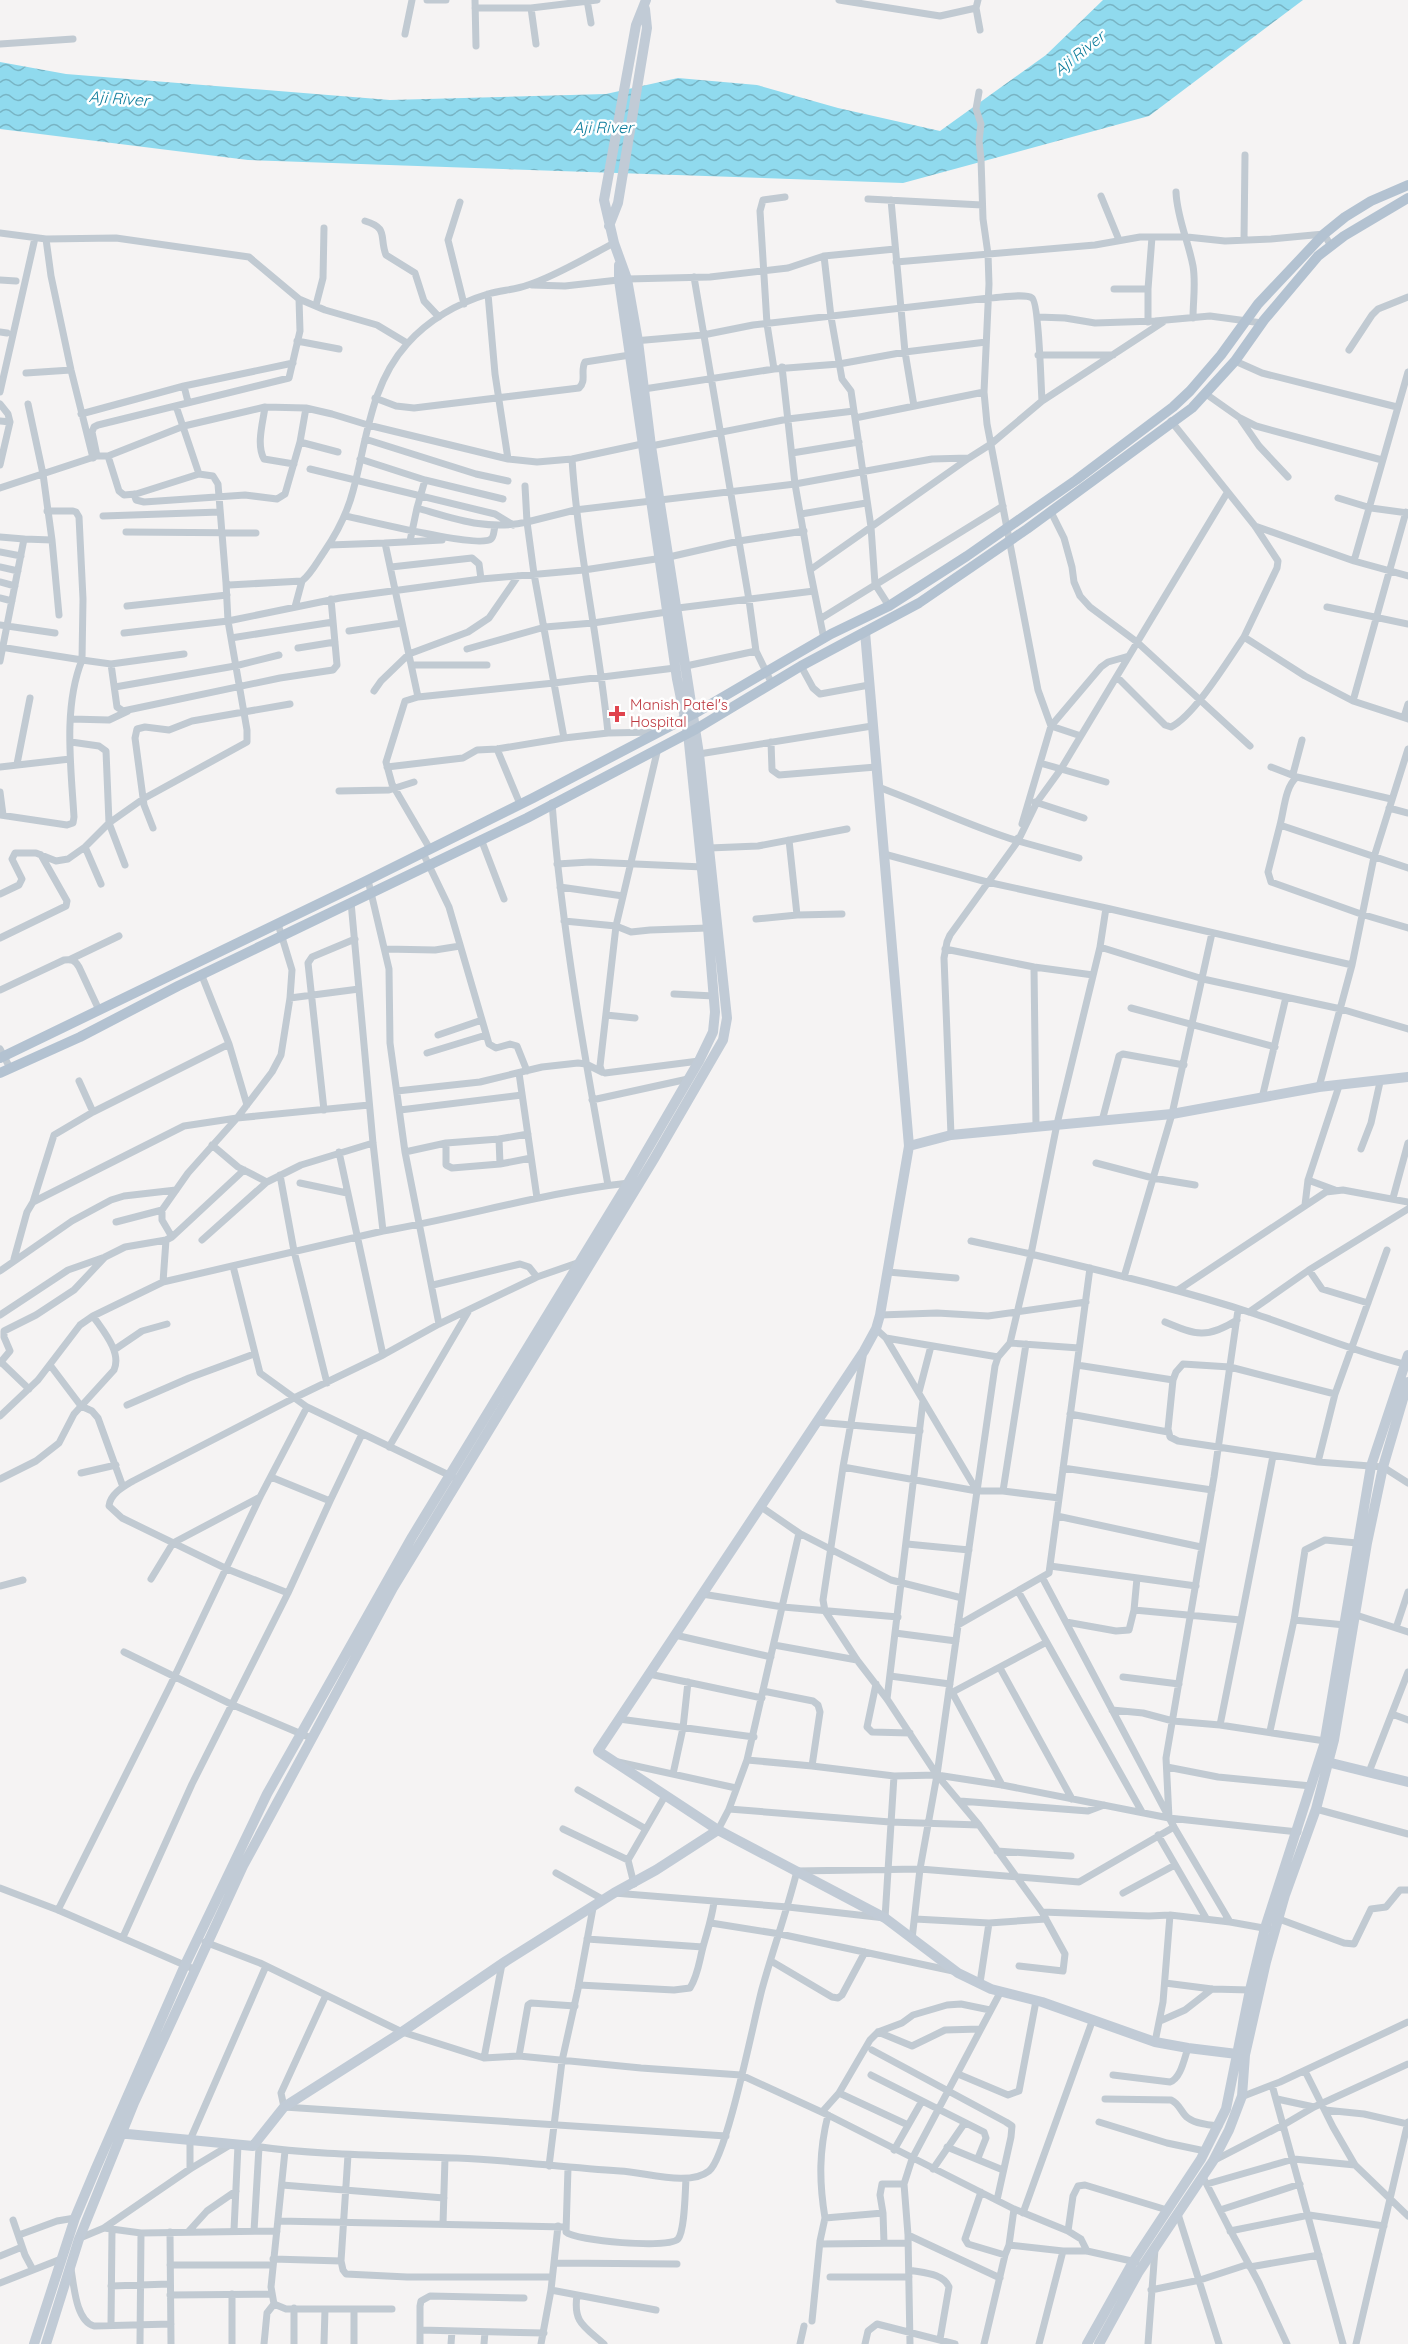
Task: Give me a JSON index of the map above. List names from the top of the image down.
{
  "water": ["Aji River"],
  "places": {
    "health": ["Manish Patel's Hospital"]
  }
}
